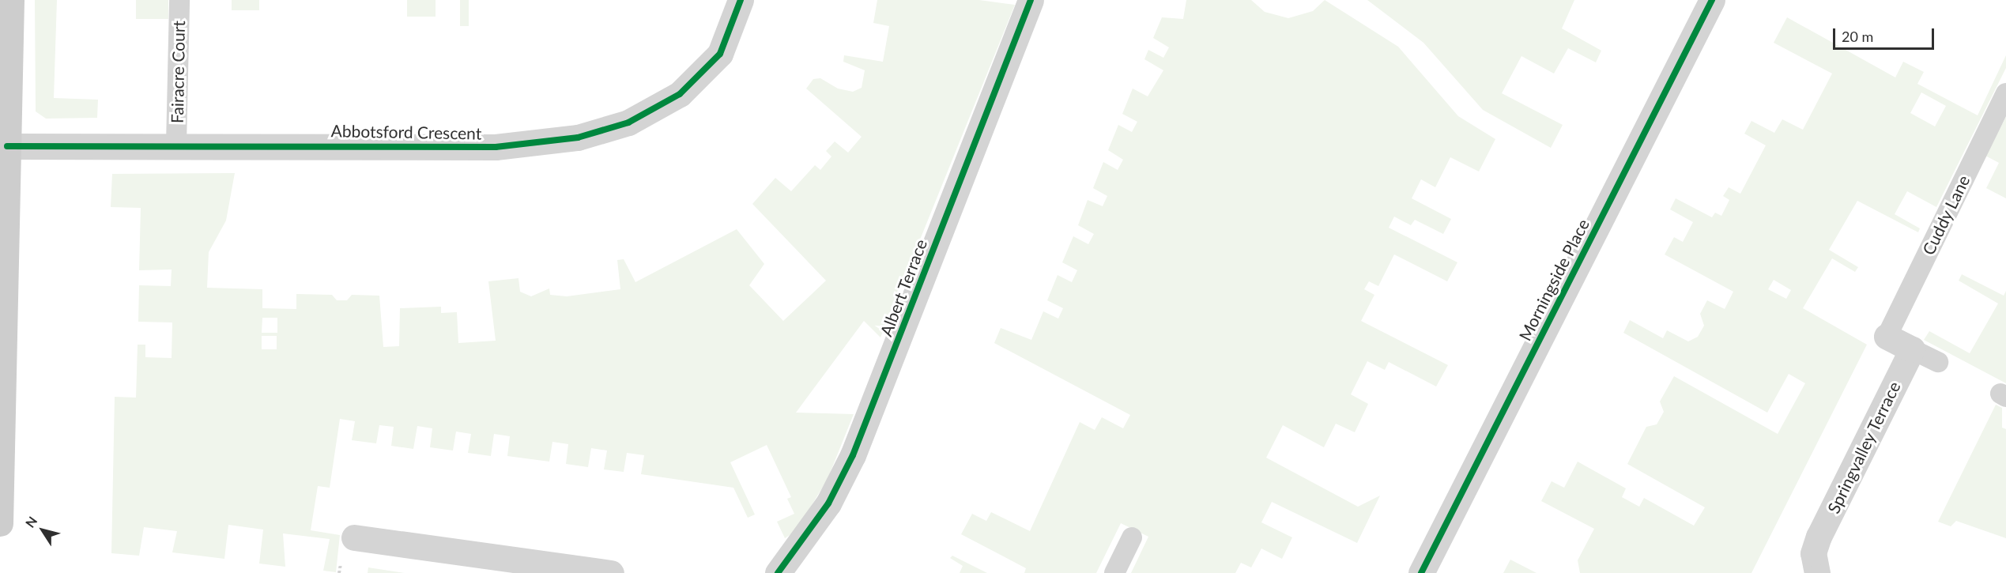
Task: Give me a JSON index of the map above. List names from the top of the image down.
{
  "streets": {
    "street": [
      "Abbotsford Crescent",
      "Morningside Place",
      "Albert Terrace",
      "Springvalley Terrace"
    ],
    "lane": ["Fairacre Court", "Cuddy Lane"]
  },
  "crossings": [
    ["Fairacre Court", "Abbotsford Crescent"]
  ],
  "scale_bar": "20 m",
  "north": "top left"
}
